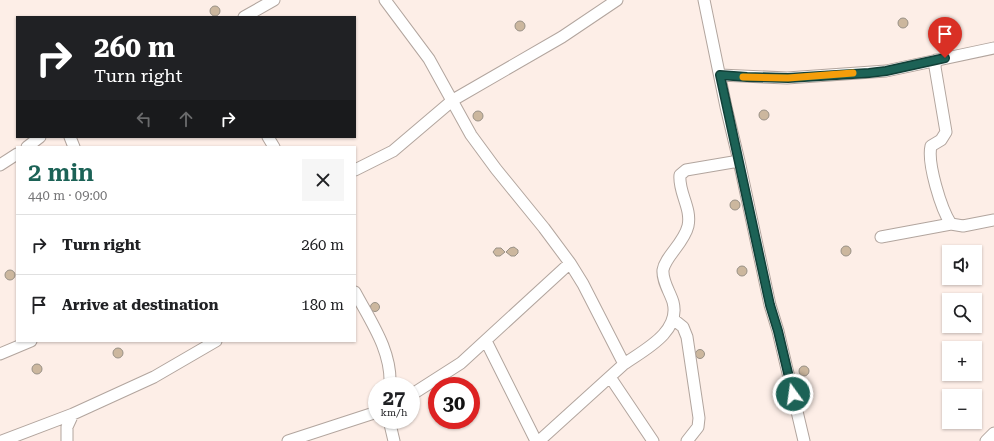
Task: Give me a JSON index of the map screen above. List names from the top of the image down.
{
  "page": {
    "turn": ["260 m", "Turn right"],
    "heading": ["2 min", "440 m · 09:00"],
    "list": [
      {
        "name": "Turn right",
        "value": "260 m"
      },
      {
        "name": "Arrive at destination",
        "value": "180 m"
      }
    ],
    "map_buttons": ["+", "−"],
    "speed": "27 km/h",
    "limit": "30"
  }
}
